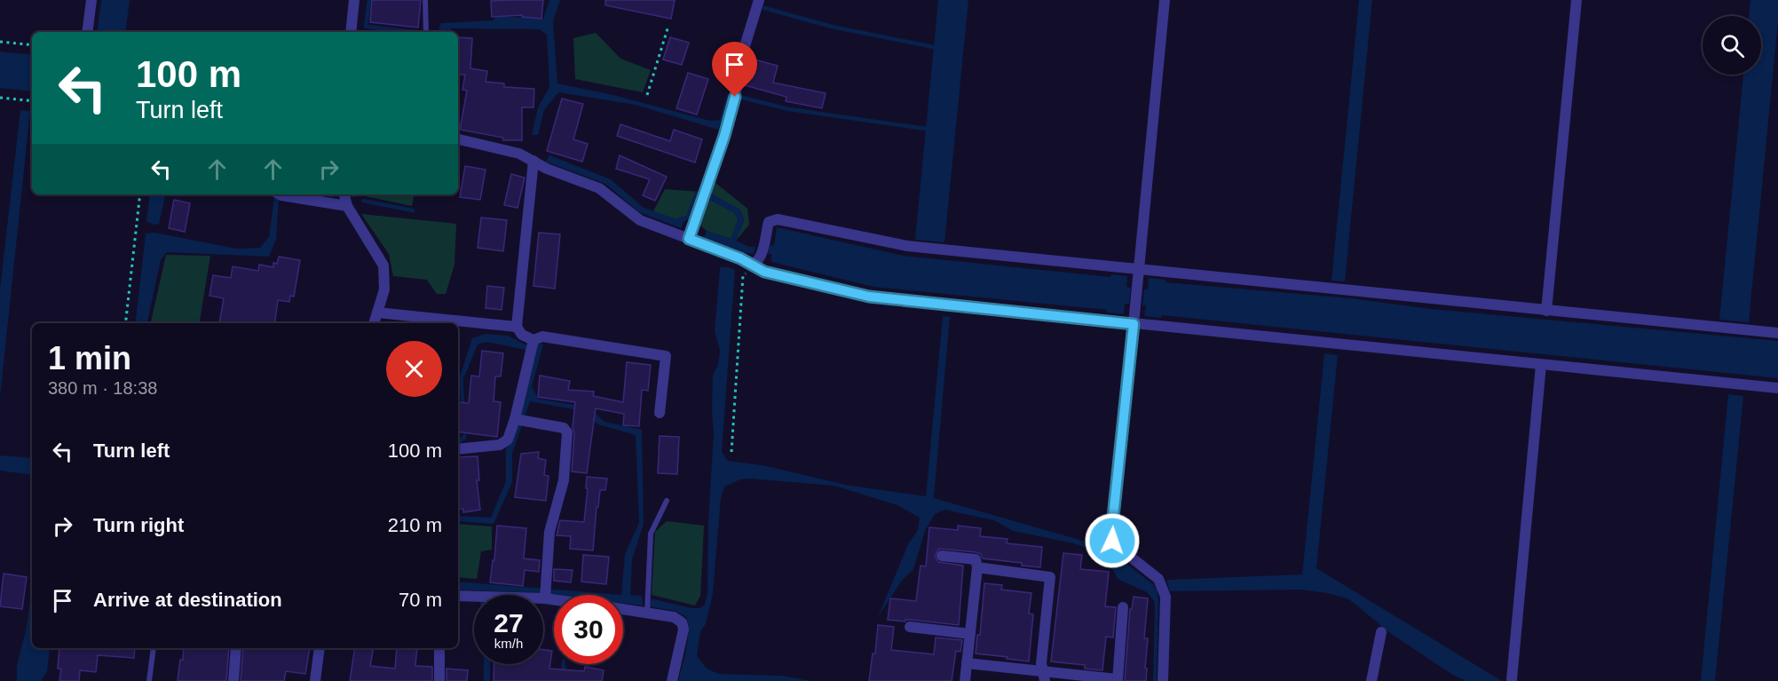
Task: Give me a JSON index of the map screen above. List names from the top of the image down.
{
  "page": {
    "turn": ["100 m", "Turn left"],
    "heading": ["1 min", "380 m · 18:38"],
    "list": [
      {
        "name": "Turn left",
        "value": "100 m"
      },
      {
        "name": "Turn right",
        "value": "210 m"
      },
      {
        "name": "Arrive at destination",
        "value": "70 m"
      }
    ],
    "speed": "27 km/h",
    "limit": "30"
  }
}
